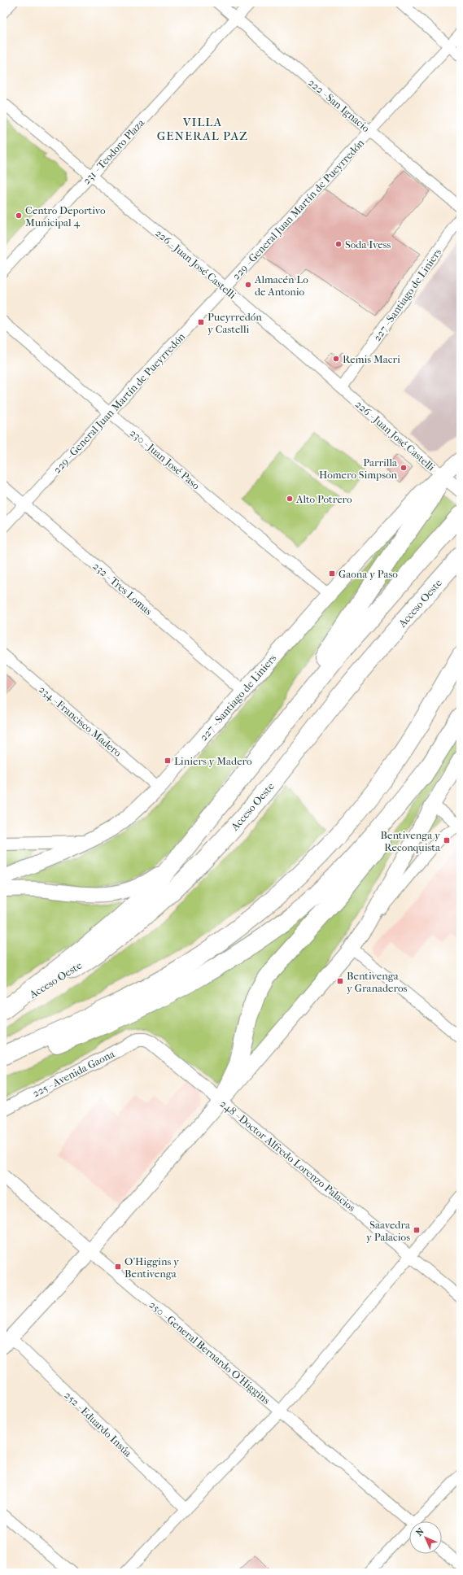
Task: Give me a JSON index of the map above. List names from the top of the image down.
{
  "streets": {
    "highway": ["Acceso Oeste"],
    "main road": ["227 - Santiago de Liniers"],
    "street": [
      "222 - San Ignacio",
      "231 - Teodoro Plaza",
      "229 - General Juan Martín de Pueyrredón",
      "226 - Juan José Castelli",
      "230 - Juan José Paso",
      "232 - Tres Lomas",
      "234 - Francisco Madero",
      "225 - Avenida Gaona",
      "248 - Doctor Alfredo Lorenzo Palacios",
      "250 - General Bernardo O'Higgins",
      "252 - Eduardo Insúa"
    ]
  },
  "crossings": [
    ["222 - San Ignacio", "231 - Teodoro Plaza"],
    ["222 - San Ignacio", "229 - General Juan Martín de Pueyrredón"],
    ["231 - Teodoro Plaza", "226 - Juan José Castelli"],
    ["229 - General Juan Martín de Pueyrredón", "226 - Juan José Castelli"],
    ["229 - General Juan Martín de Pueyrredón", "230 - Juan José Paso"],
    ["229 - General Juan Martín de Pueyrredón", "232 - Tres Lomas"],
    ["226 - Juan José Castelli", "227 - Santiago de Liniers"],
    ["227 - Santiago de Liniers", "230 - Juan José Paso"],
    ["227 - Santiago de Liniers", "232 - Tres Lomas"],
    ["227 - Santiago de Liniers", "234 - Francisco Madero"],
    ["225 - Avenida Gaona", "248 - Doctor Alfredo Lorenzo Palacios"]
  ],
  "districts": ["VILLA GENERAL PAZ"],
  "places": {
    "other": [
      "Centro Deportivo Municipal 4",
      "Soda Ivess",
      "Almacén Lo de Antonio",
      "Remis Macri",
      "Parrilla Homero Simpson",
      "Alto Potrero"
    ],
    "transit": [
      "Pueyrredón y Castelli",
      "Gaona y Paso",
      "Liniers y Madero",
      "Bentivenga y Reconquista",
      "Bentivenga y Granaderos",
      "Saavedra y Palacios",
      "O'Higgins y Bentivenga"
    ]
  },
  "north": "top left"
}
